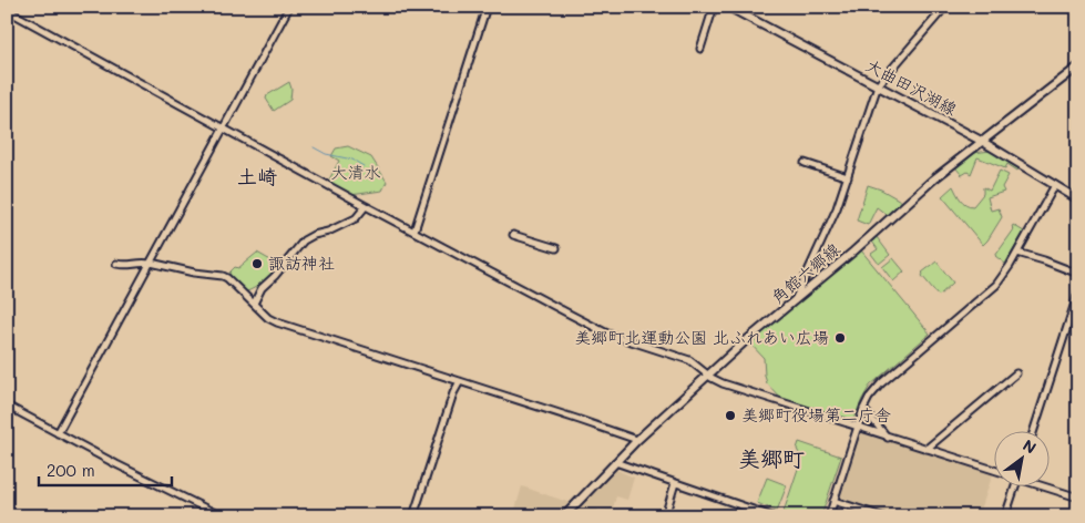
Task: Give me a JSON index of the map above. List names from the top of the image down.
{
  "streets": {
    "main road": ["大曲田沢湖線", "角館六郷線"]
  },
  "crossings": [
    ["大曲田沢湖線", "角館六郷線"]
  ],
  "districts": ["土崎", "美郷町"],
  "parks": ["大清水"],
  "places": ["諏訪神社", "美郷町北運動公園 北ふれあい広場", "美郷町役場第二庁舎"],
  "scale_bar": "200 m",
  "north": "top right"
}
